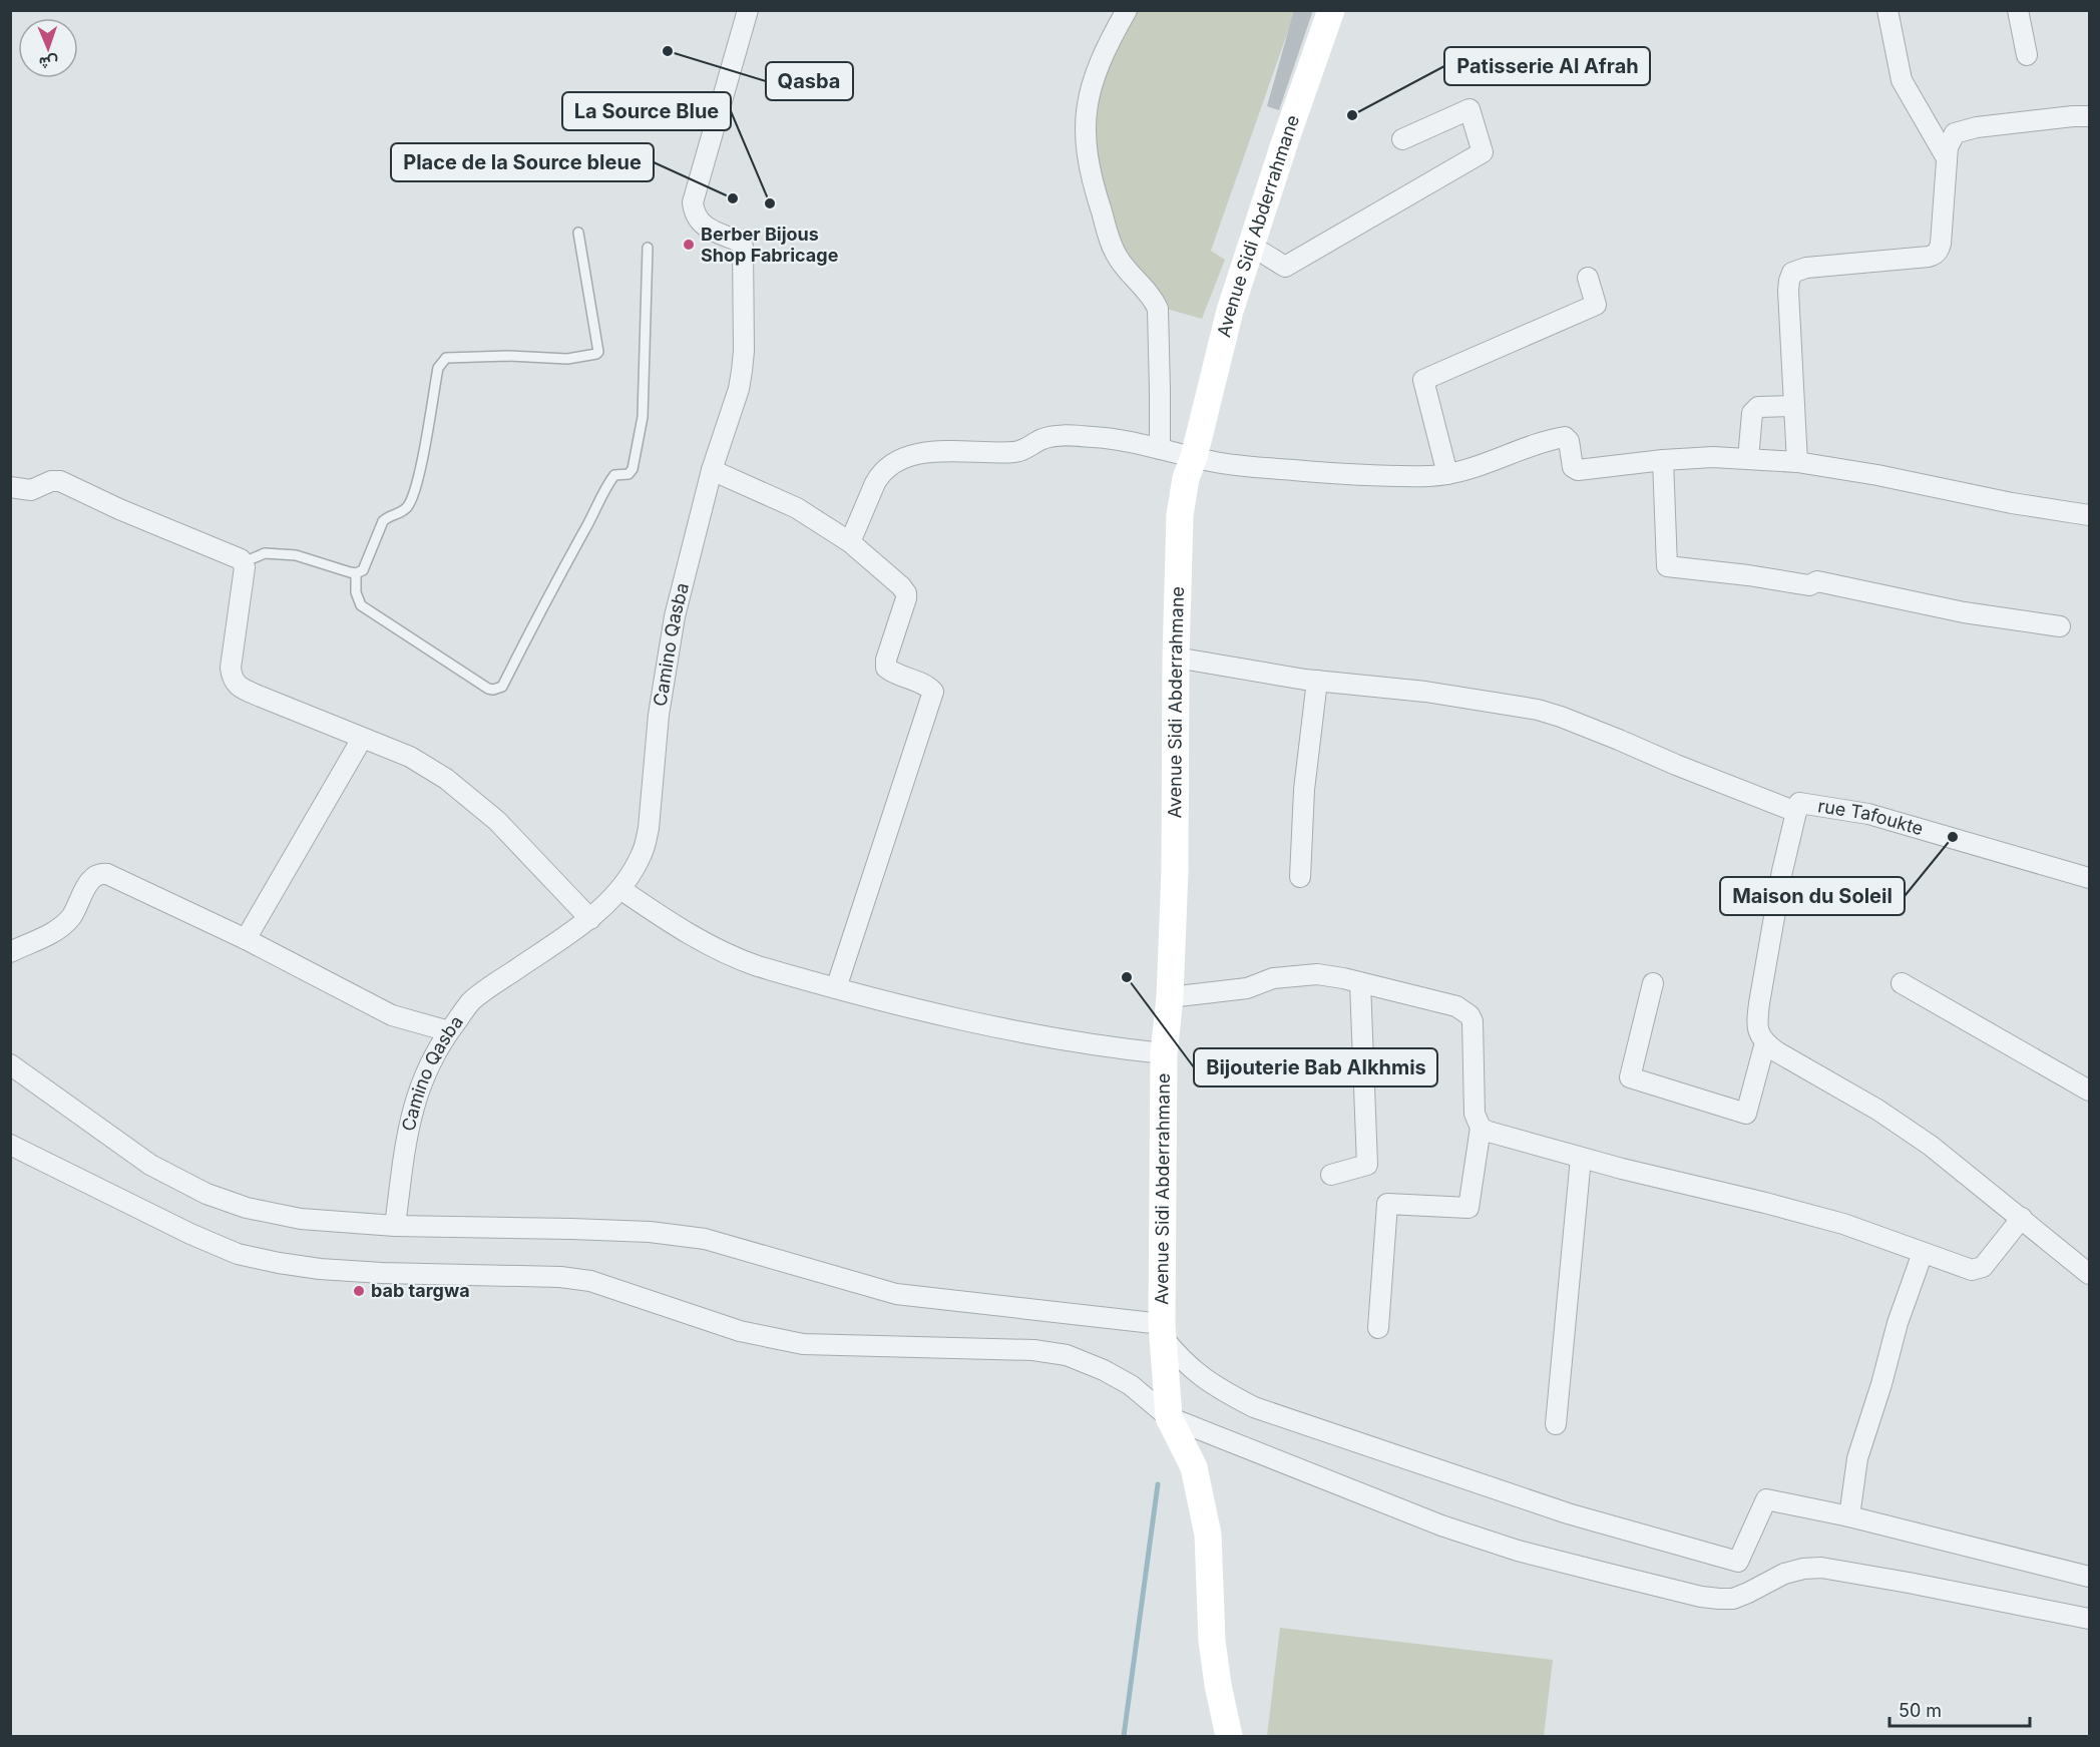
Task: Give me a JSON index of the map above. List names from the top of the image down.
{
  "streets": {
    "street": ["Avenue Sidi Abderrahmane", "Camino Qasba", "rue Tafoukte"]
  },
  "places": [
    "Qasba",
    "Patisserie Al Afrah",
    "Place de la Source bleue",
    "La Source Blue",
    "Berber Bijous Shop Fabricage",
    "Maison du Soleil",
    "Bijouterie Bab Alkhmis",
    "bab targwa"
  ],
  "scale_bar": "50 m",
  "north": "bottom"
}
